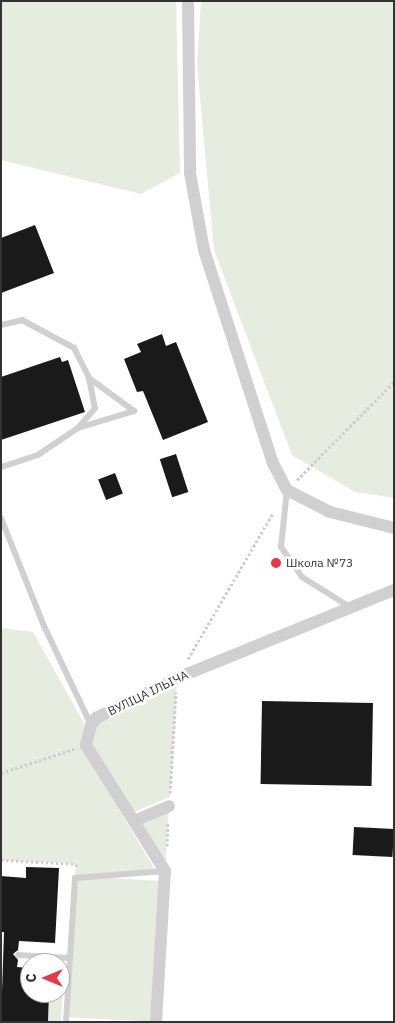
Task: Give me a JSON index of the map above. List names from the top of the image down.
{
  "streets": {
    "street": ["ВУЛІЦА ІЛЬІЧА"]
  },
  "places": ["Школа №73"],
  "north": "left"
}
